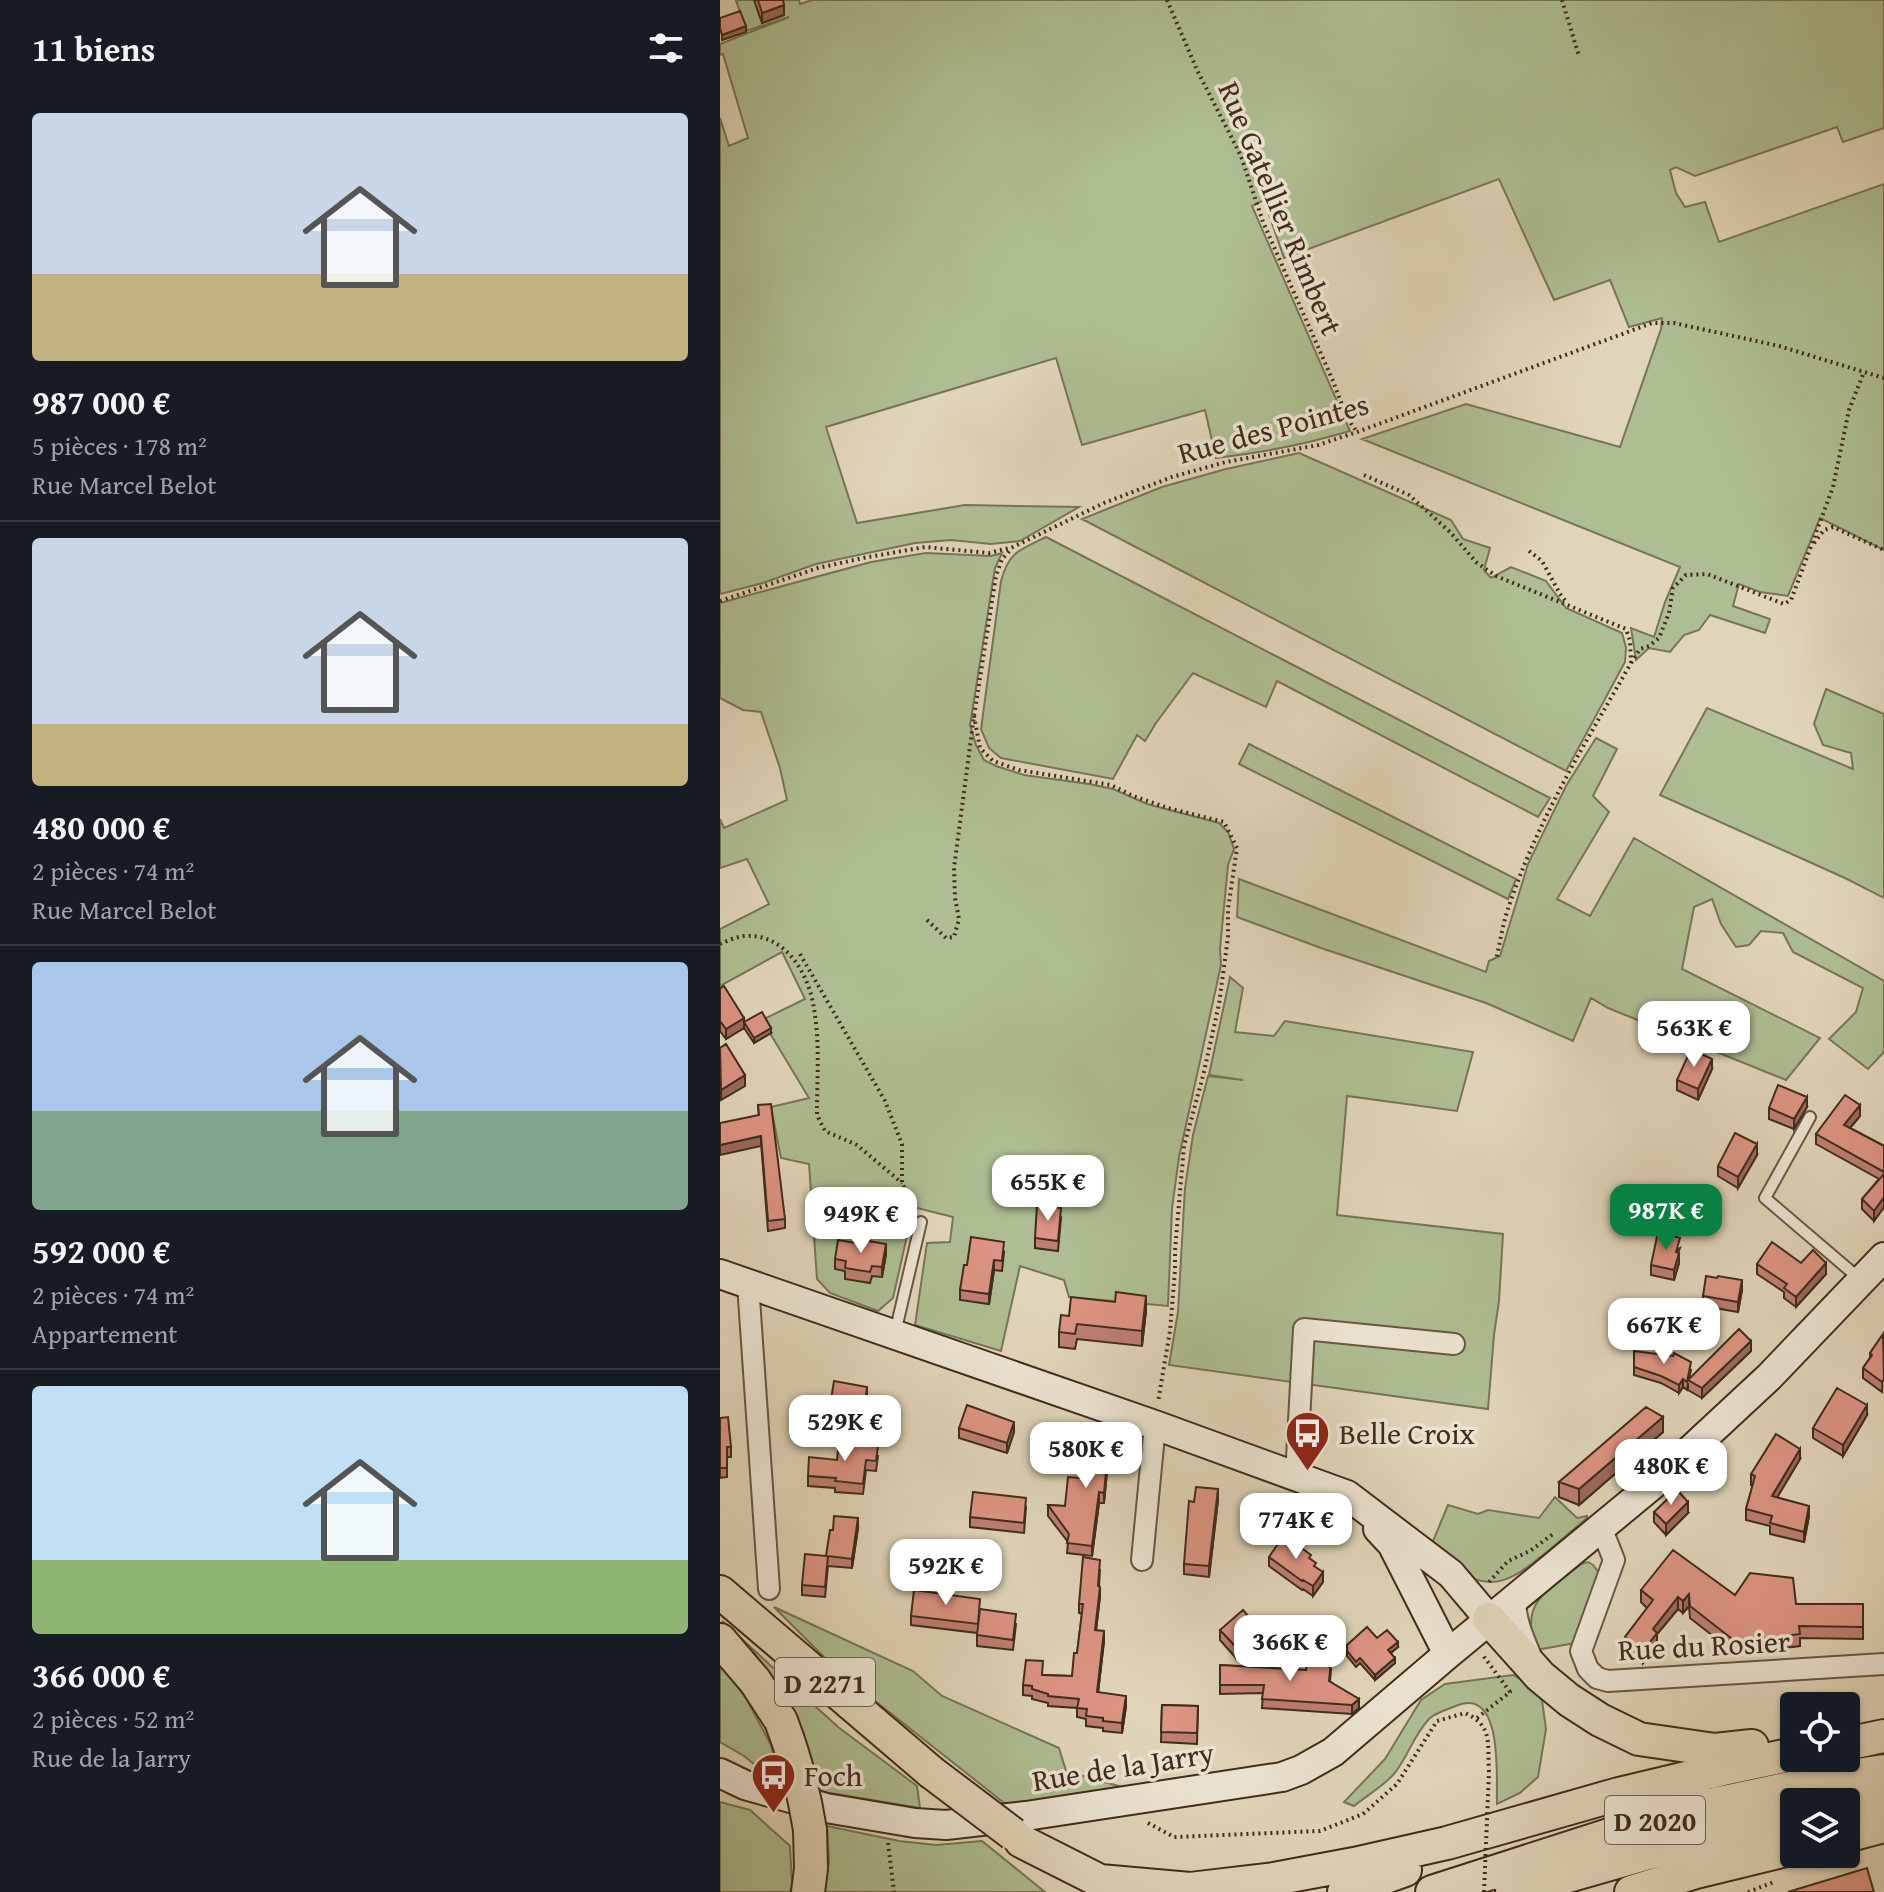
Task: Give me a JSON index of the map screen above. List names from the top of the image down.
{
  "streets": {
    "main road": ["D 2271", "Rue de la Jarry", "D 2020"],
    "street": ["Rue du Rosier"],
    "path": ["Rue Gatellier Rimbert", "Rue des Pointes"]
  },
  "crossings": [
    ["Rue Gatellier Rimbert", "Rue des Pointes"],
    ["Rue du Rosier", "Rue de la Jarry"]
  ],
  "places": {
    "bus stop": ["Belle Croix", "Foch"]
  },
  "page": {
    "heading": "11 biens",
    "list": [
      {
        "name": "987 000 €",
        "note": "5 pièces · 178 m² · Rue Marcel Belot"
      },
      {
        "name": "480 000 €",
        "note": "2 pièces · 74 m² · Rue Marcel Belot"
      },
      {
        "name": "592 000 €",
        "note": "2 pièces · 74 m² · Appartement"
      },
      {
        "name": "366 000 €",
        "note": "2 pièces · 52 m² · Rue de la Jarry"
      }
    ],
    "price": [
      "563K €",
      "655K €",
      "987K €",
      "949K €",
      "667K €",
      "529K €",
      "580K €",
      "480K €",
      "774K €",
      "592K €",
      "366K €"
    ]
  }
}
